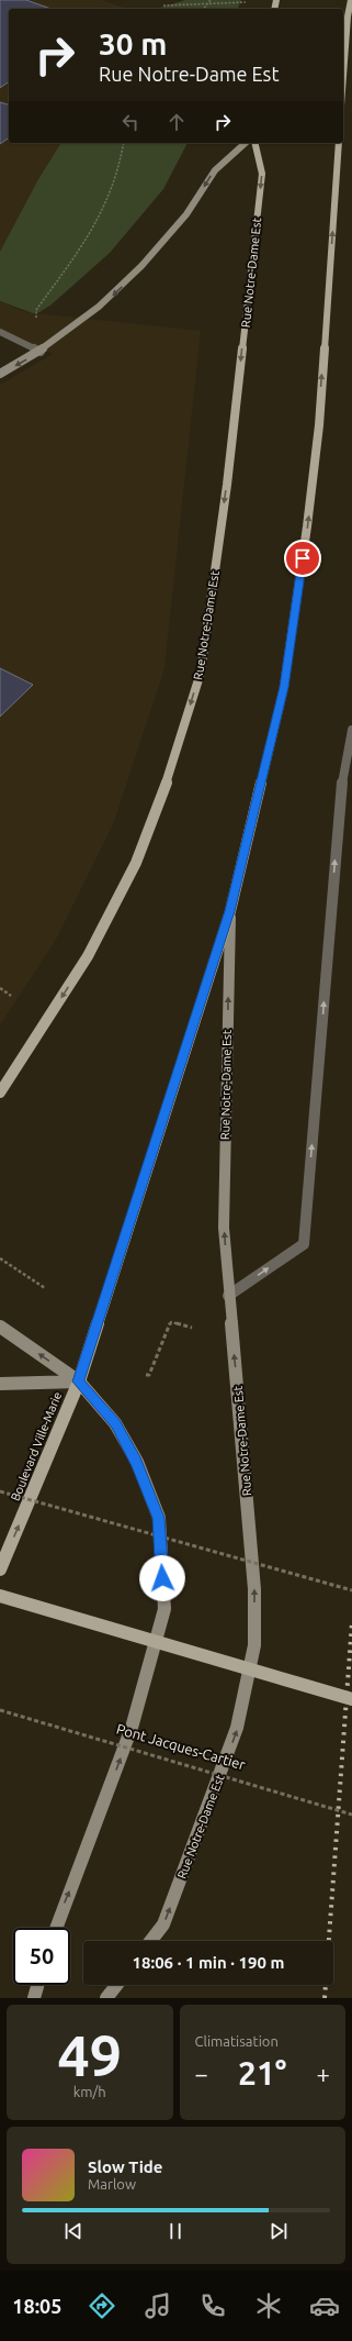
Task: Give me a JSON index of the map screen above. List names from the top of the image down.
{
  "streets": {
    "main road": ["Rue Notre-Dame Est", "Boulevard Ville-Marie"],
    "path": ["Pont Jacques-Cartier"]
  },
  "crossings": [
    ["Rue Notre-Dame Est", "Boulevard Ville-Marie"]
  ],
  "one_way": ["Boulevard Ville-Marie"],
  "page": {
    "turn": ["30 m", "Rue Notre-Dame Est"],
    "limit": "50",
    "trip": "18:06 · 1 min · 190 m",
    "tile": [
      ["49", "km/h"],
      "Climatisation"
    ],
    "heat": ["−", "21°", "+"],
    "song": ["Slow Tide", "Marlow"],
    "tabs": "18:05"
  }
}
